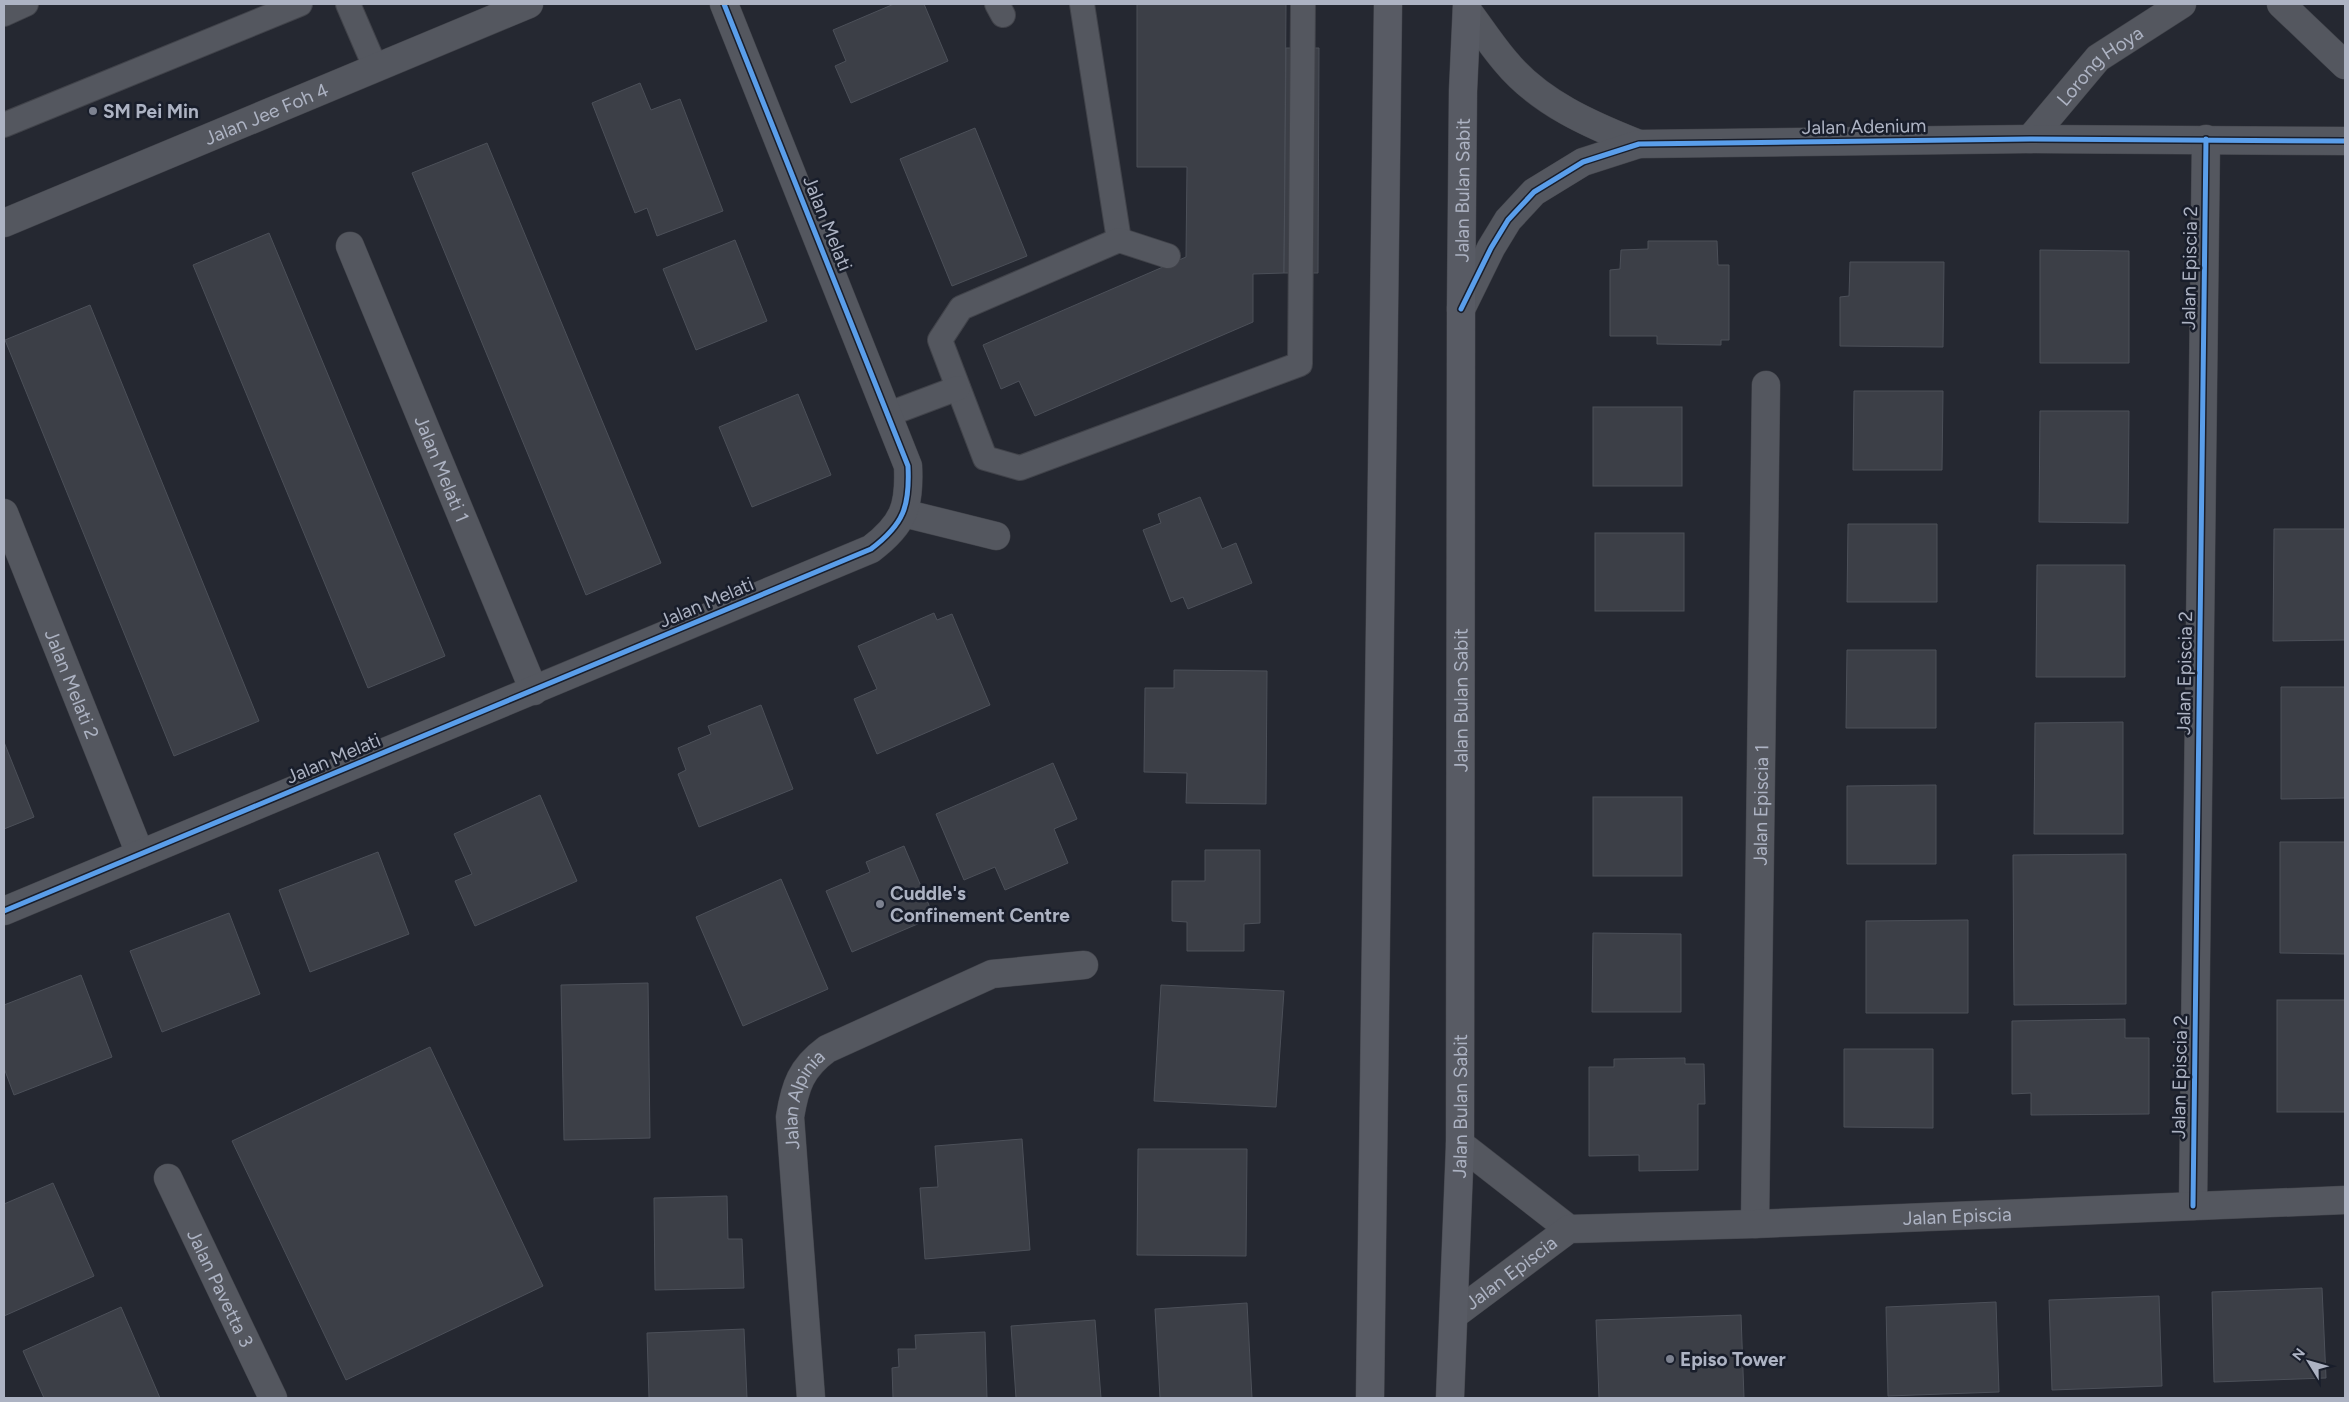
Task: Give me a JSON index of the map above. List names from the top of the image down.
{
  "streets": {
    "main road": ["Jalan Bulan Sabit"],
    "street": [
      "Lorong Hoya",
      "Jalan Jee Foh 4",
      "Jalan Adenium",
      "Jalan Melati",
      "Jalan Episcia 2",
      "Jalan Melati 1",
      "Jalan Melati 2",
      "Jalan Episcia 1",
      "Jalan Alpinia",
      "Jalan Episcia",
      "Jalan Pavetta 3"
    ]
  },
  "crossings": [
    ["Lorong Hoya", "Jalan Adenium"],
    ["Jalan Adenium", "Jalan Bulan Sabit"],
    ["Jalan Adenium", "Jalan Episcia 2"],
    ["Jalan Bulan Sabit", "Jalan Episcia"],
    ["Jalan Melati", "Jalan Melati 1"],
    ["Jalan Melati", "Jalan Melati 2"],
    ["Jalan Episcia 2", "Jalan Episcia"],
    ["Jalan Episcia 1", "Jalan Episcia"]
  ],
  "places": ["SM Pei Min", "Cuddle's Confinement Centre", "Episo Tower"],
  "north": "top left"
}
